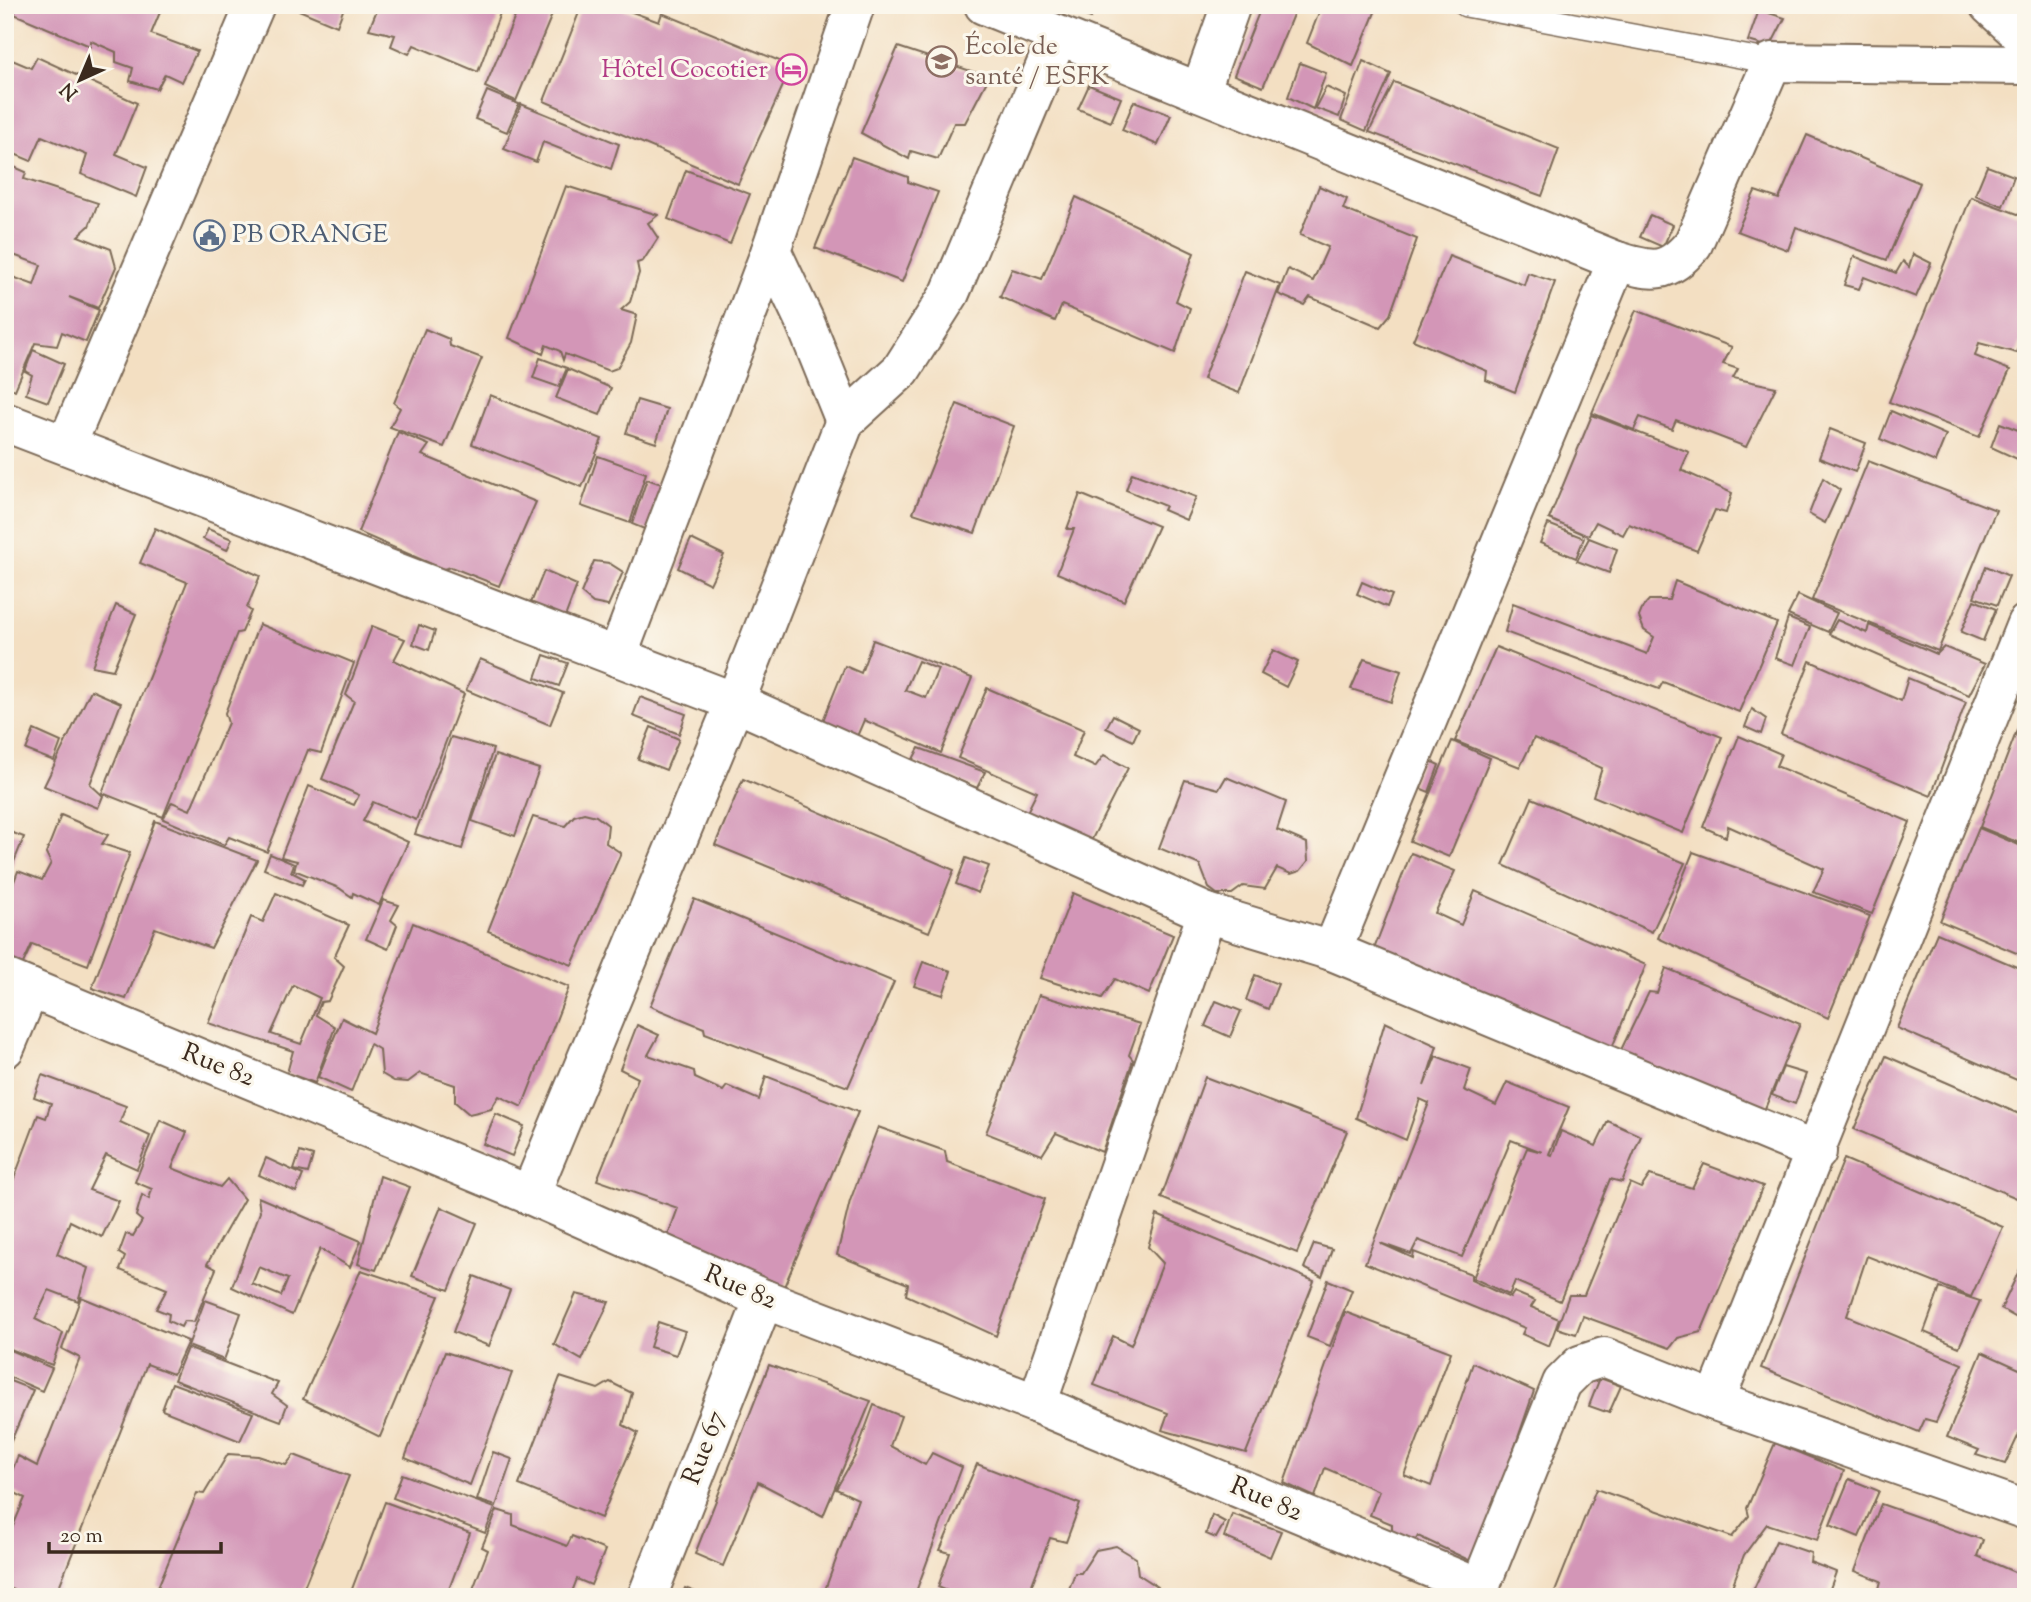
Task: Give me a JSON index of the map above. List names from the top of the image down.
{
  "streets": {
    "street": ["Rue 82", "Rue 67"]
  },
  "crossings": [
    ["Rue 82", "Rue 67"]
  ],
  "places": {
    "school or university": ["École de santé / ESFK"],
    "hotel": ["Hôtel Cocotier"],
    "public building": ["PB ORANGE"]
  },
  "scale_bar": "20 m",
  "north": "bottom left"
}
